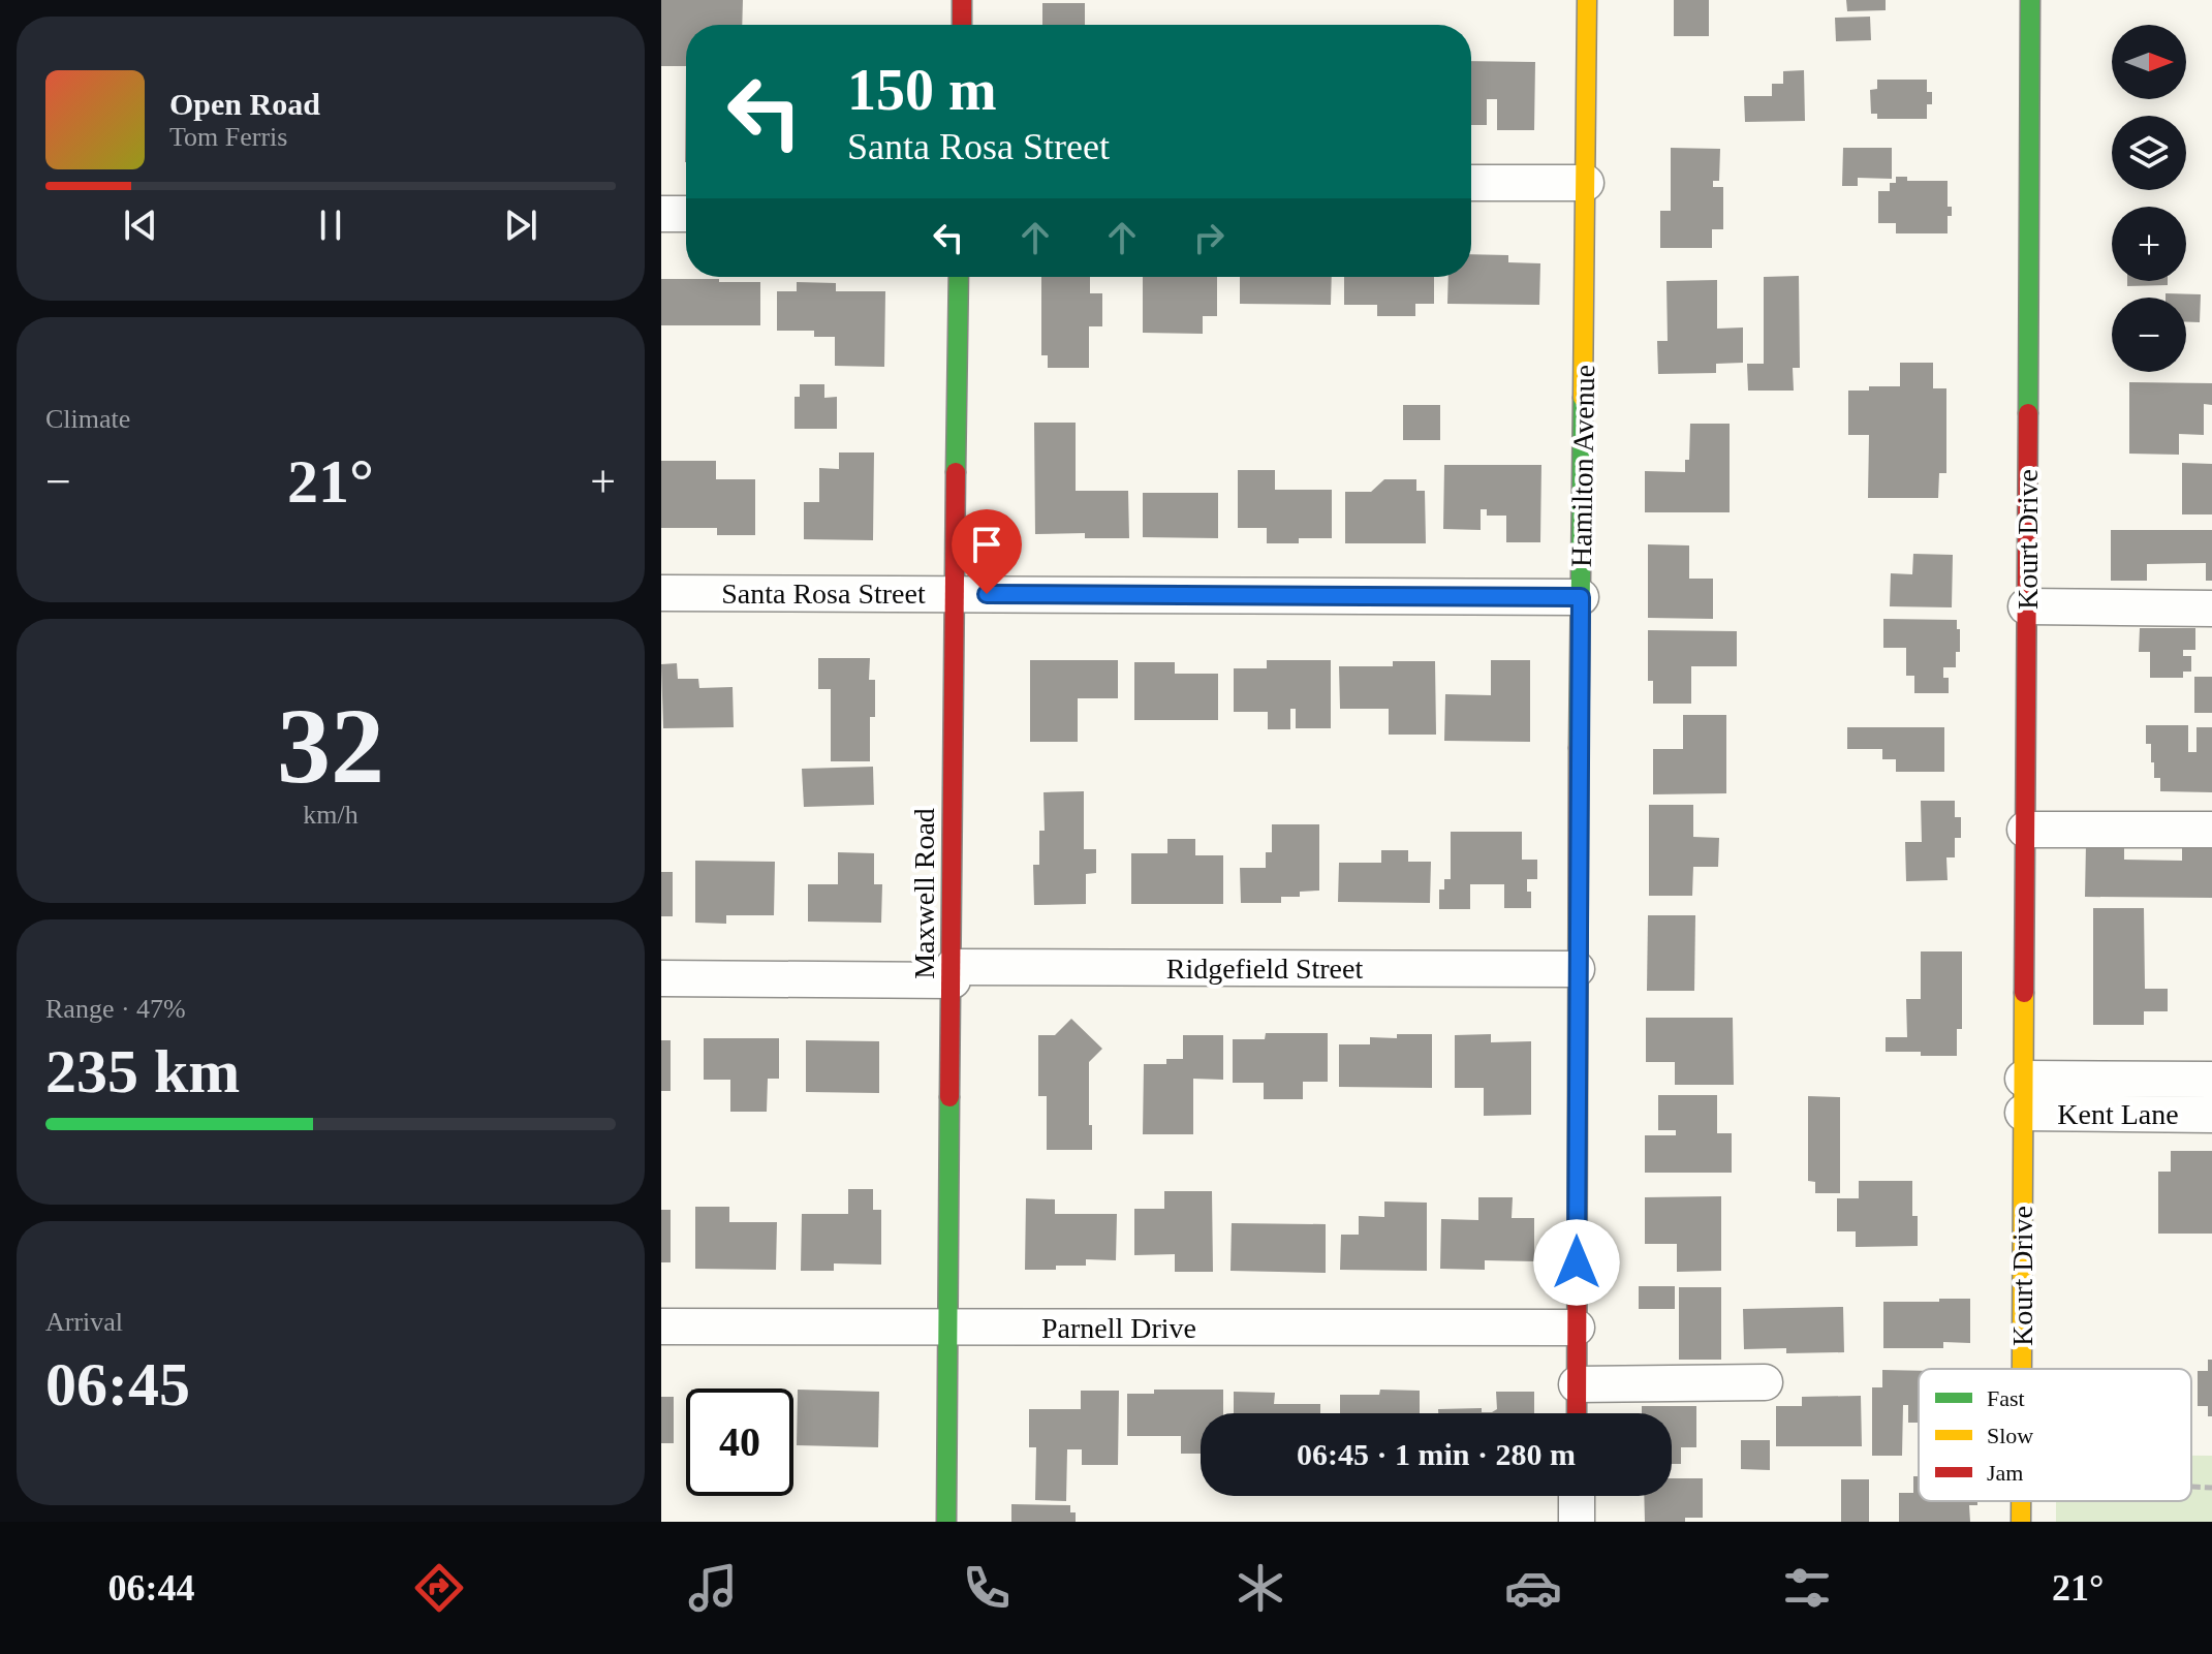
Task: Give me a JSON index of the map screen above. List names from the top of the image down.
{
  "streets": {
    "street": [
      "Hamilton Avenue",
      "Kourt Drive",
      "Santa Rosa Street",
      "Maxwell Road",
      "Ridgefield Street",
      "Kent Lane",
      "Parnell Drive"
    ]
  },
  "crossings": [
    ["Hamilton Avenue", "Santa Rosa Street"],
    ["Hamilton Avenue", "Ridgefield Street"],
    ["Hamilton Avenue", "Parnell Drive"],
    ["Kourt Drive", "Kent Lane"],
    ["Santa Rosa Street", "Maxwell Road"],
    ["Maxwell Road", "Ridgefield Street"],
    ["Maxwell Road", "Parnell Drive"]
  ],
  "legend": ["Fast", "Slow", "Jam"],
  "north": "right",
  "page": {
    "map_buttons": ["+", "−"],
    "turn": ["150 m", "Santa Rosa Street"],
    "song": ["Open Road", "Tom Ferris"],
    "tile": [
      "Climate",
      ["32", "km/h"],
      ["Range · 47%", "235 km"],
      ["Arrival", "06:45"]
    ],
    "heat": ["−", "21°", "+"],
    "limit": "40",
    "trip": "06:45 · 1 min · 280 m",
    "tabs": ["06:44", "21°"]
  }
}
